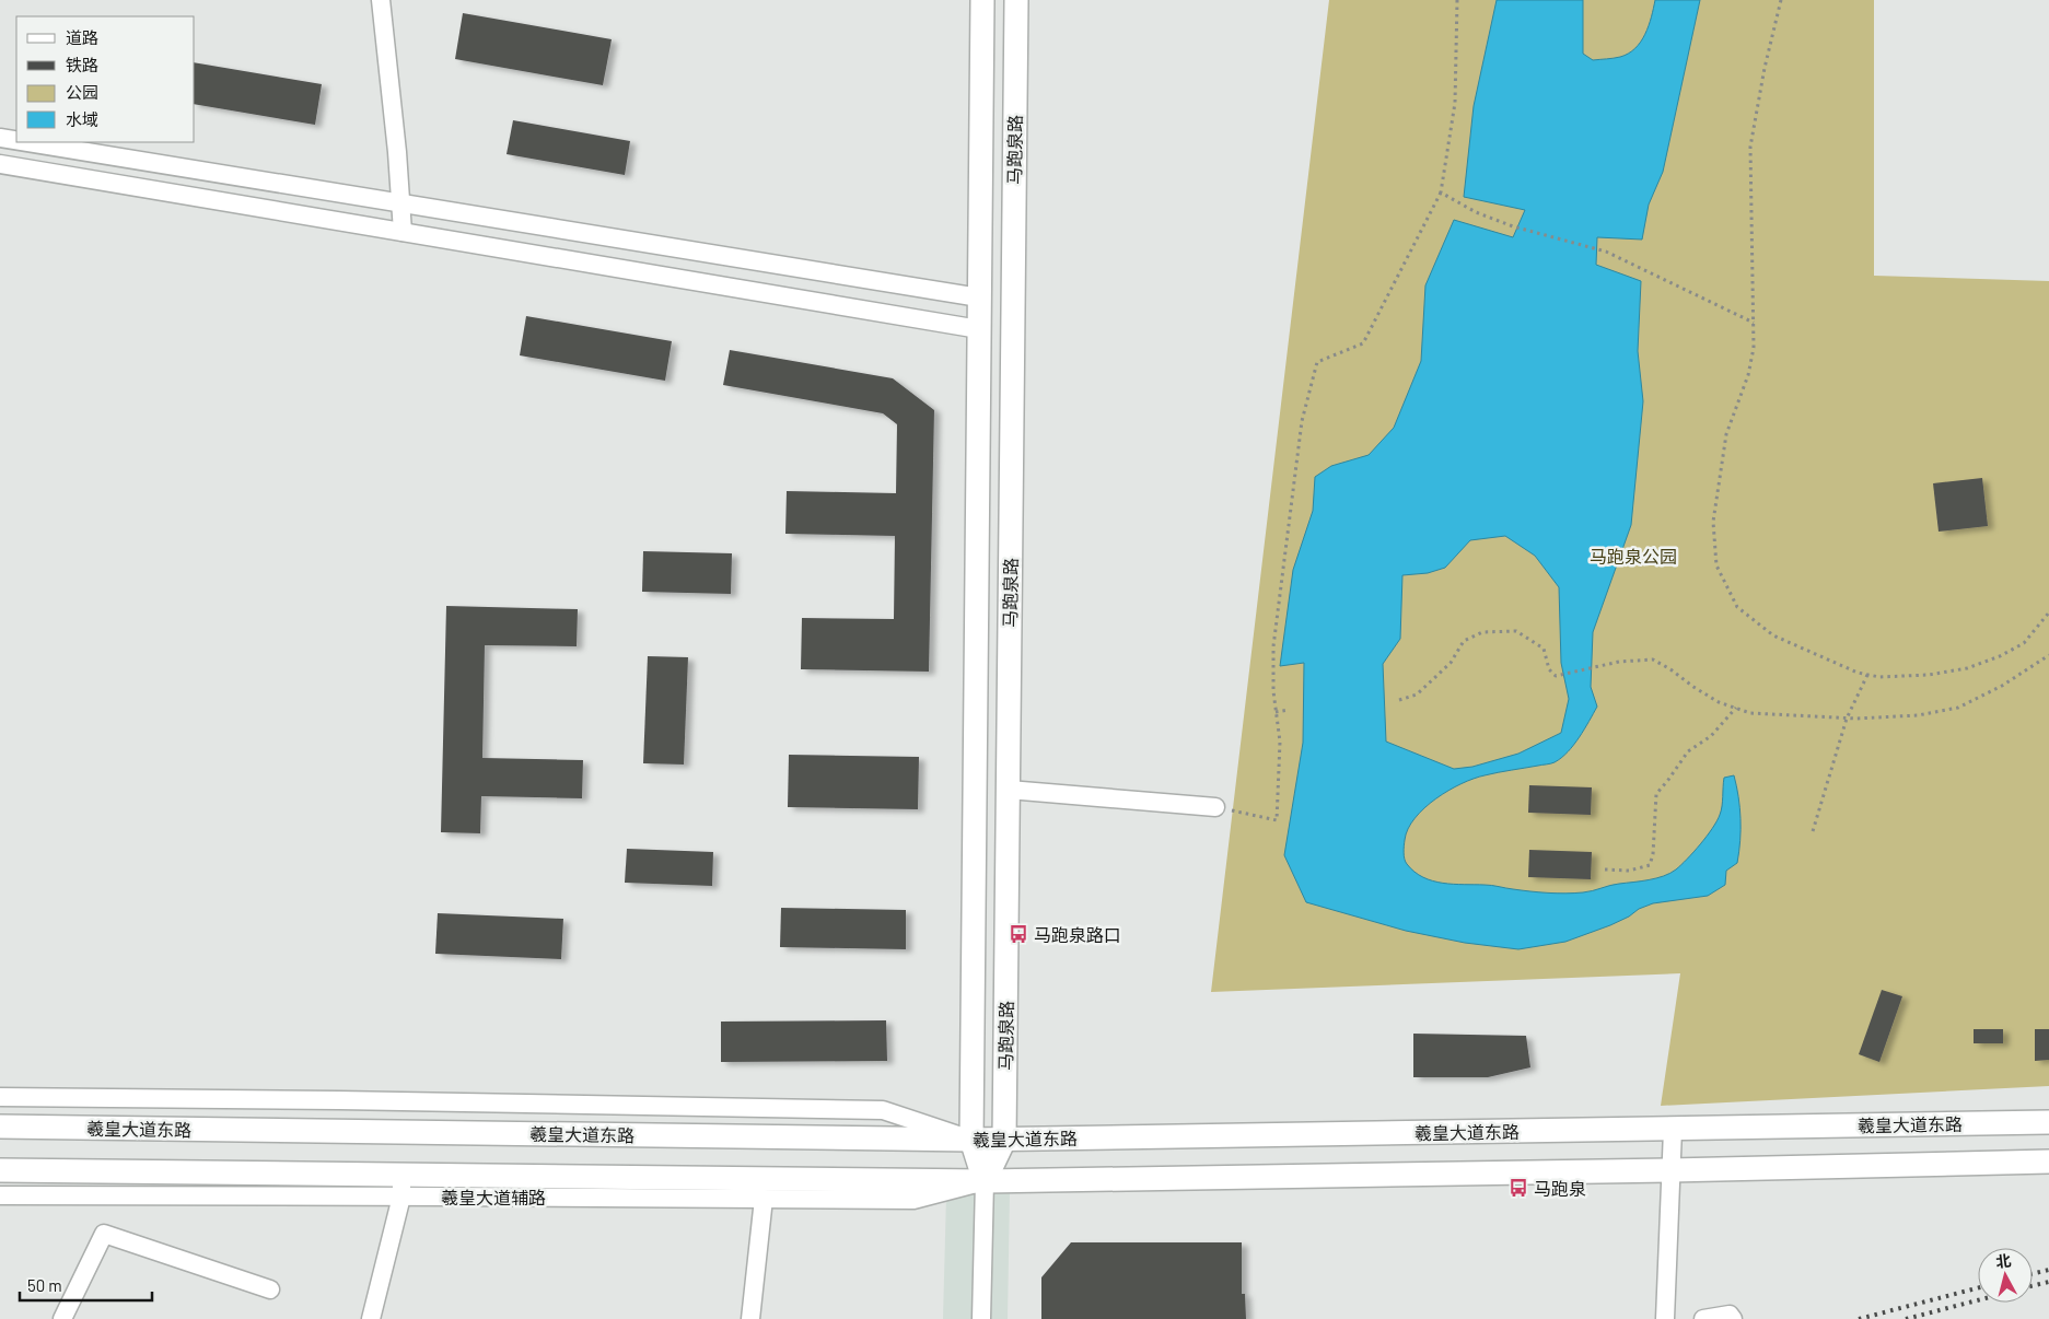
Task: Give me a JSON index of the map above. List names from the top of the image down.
{
  "streets": {
    "main road": ["马跑泉路", "羲皇大道东路"],
    "street": ["羲皇大道辅路"]
  },
  "crossings": [
    ["马跑泉路", "羲皇大道东路"],
    ["马跑泉路", "羲皇大道辅路"]
  ],
  "parks": ["马跑泉公园"],
  "places": {
    "bus stop": ["马跑泉路口", "马跑泉"]
  },
  "legend": [
    "道路",
    "铁路",
    "公园",
    "水域"
  ],
  "scale_bar": "50 m",
  "north": "top"
}
